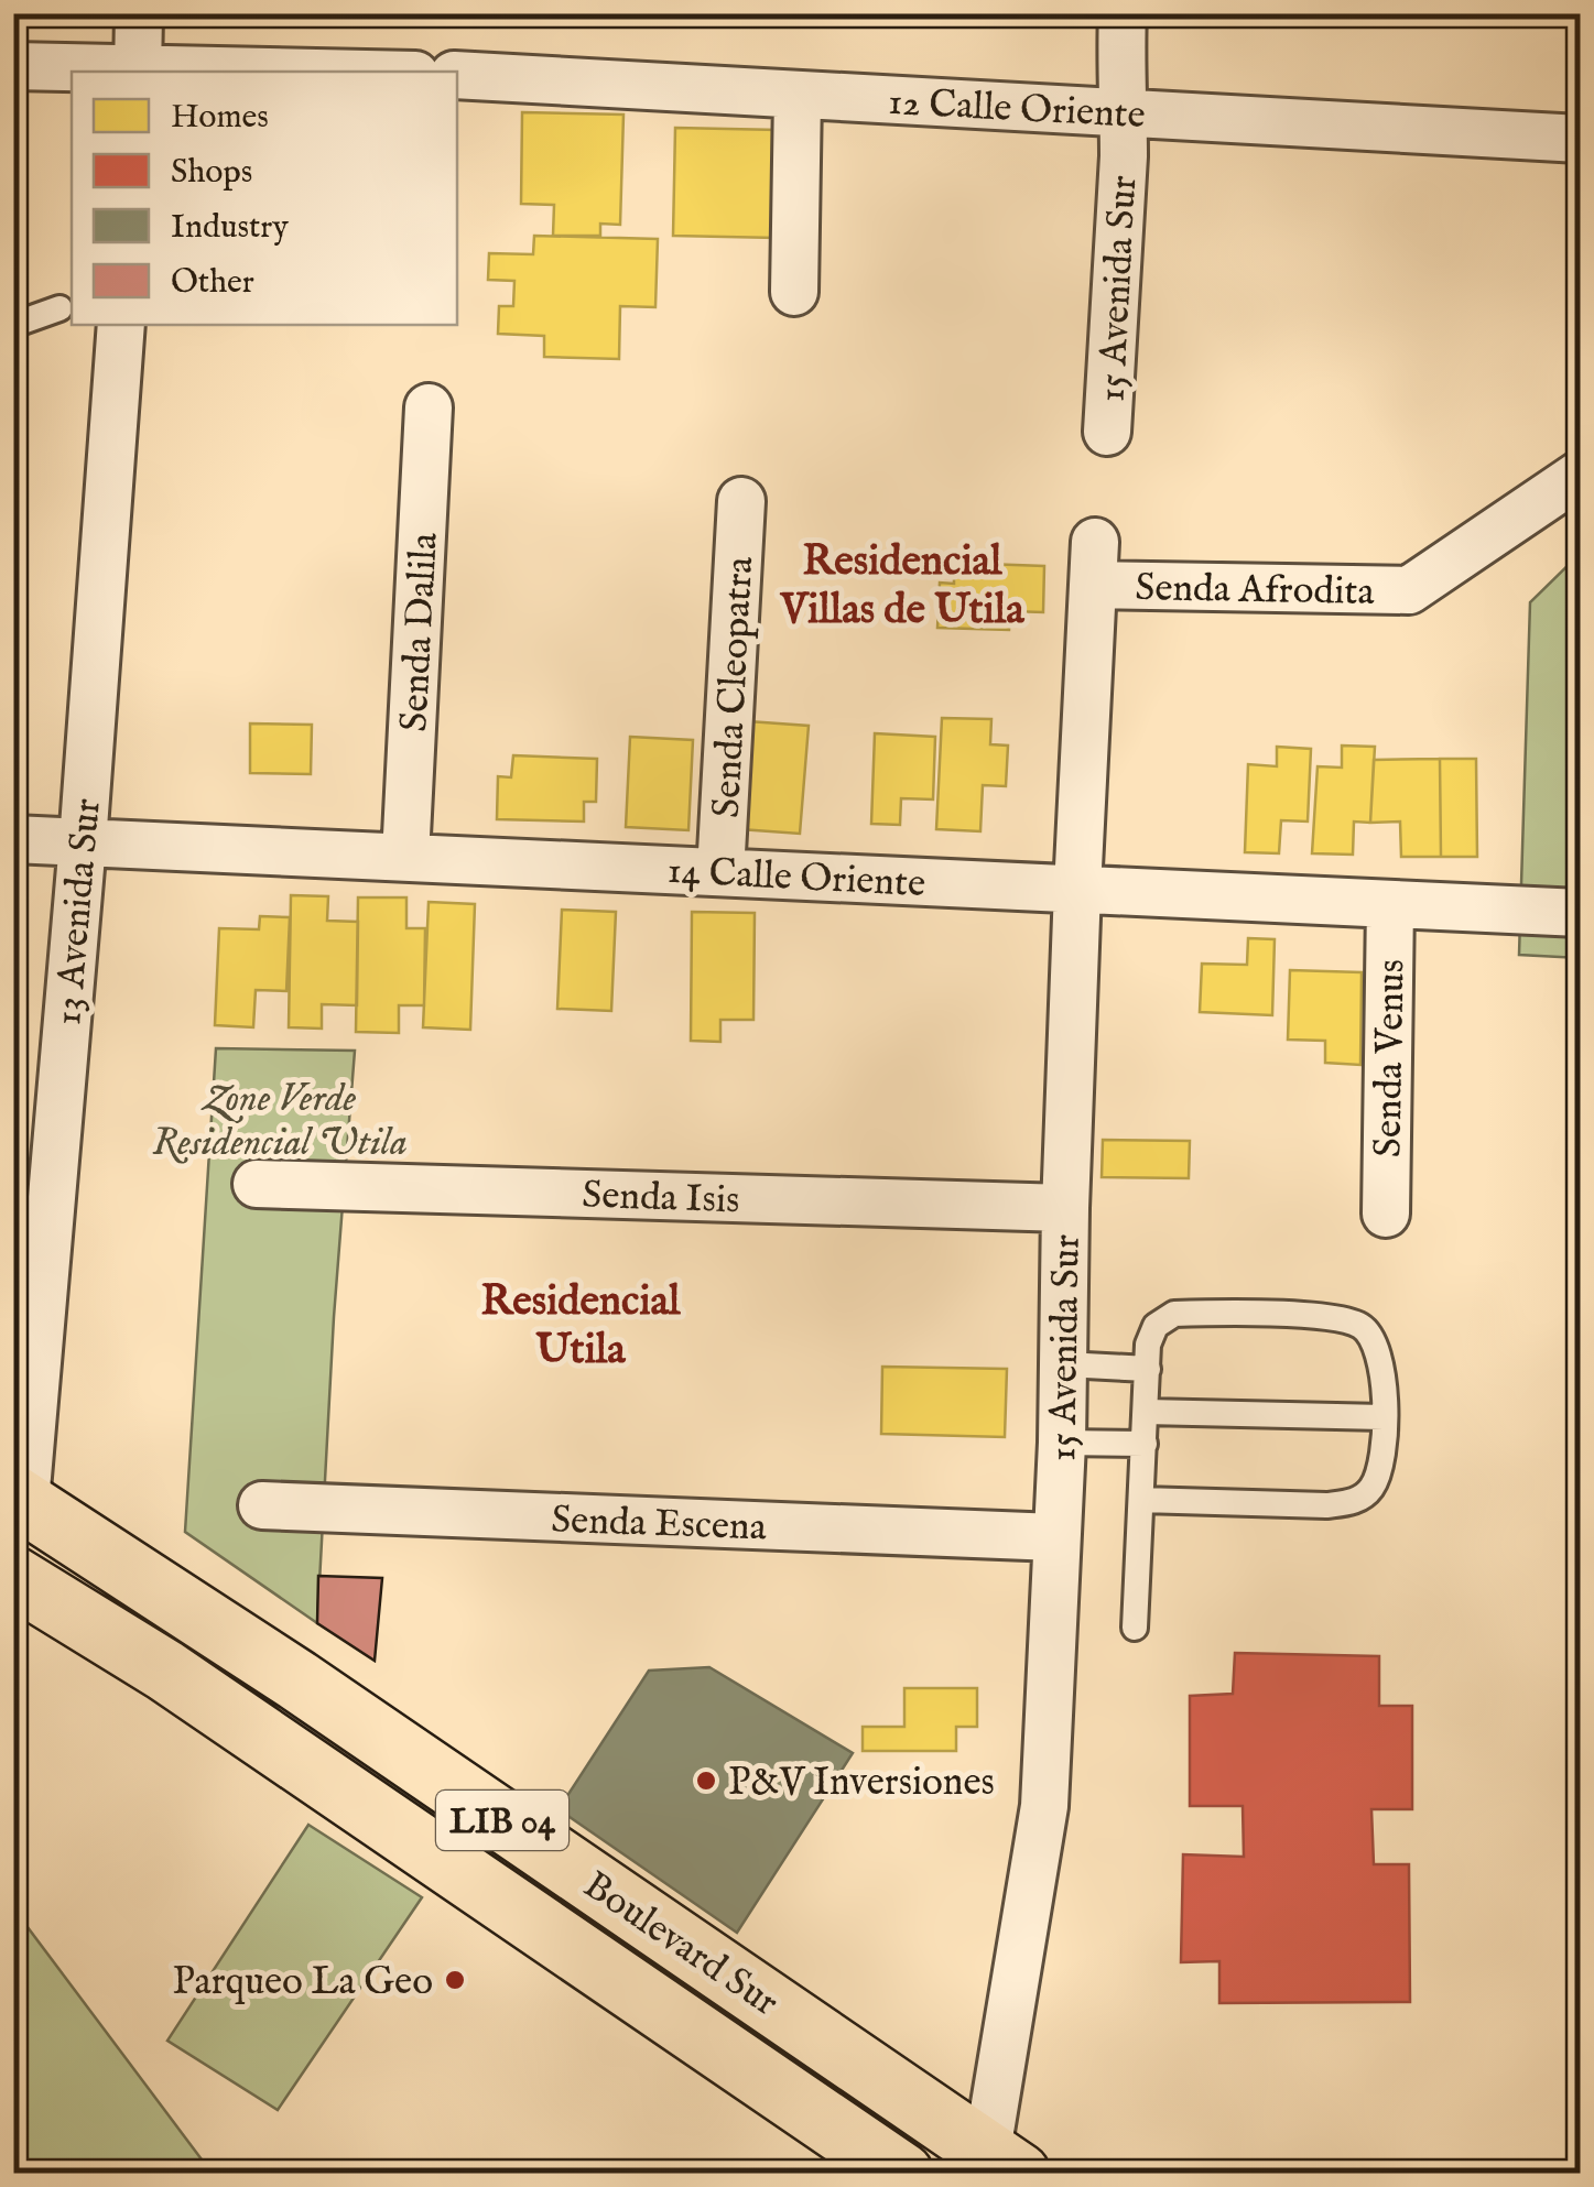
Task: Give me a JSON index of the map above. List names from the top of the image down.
{
  "streets": {
    "highway": ["LIB 04", "Boulevard Sur"],
    "street": [
      "12 Calle Oriente",
      "15 Avenida Sur",
      "Senda Afrodita",
      "Senda Dalila",
      "Senda Cleopatra",
      "14 Calle Oriente",
      "13 Avenida Sur",
      "Senda Venus",
      "Senda Isis",
      "Senda Escena"
    ]
  },
  "crossings": [
    ["12 Calle Oriente", "15 Avenida Sur"],
    ["15 Avenida Sur", "Senda Afrodita"],
    ["15 Avenida Sur", "14 Calle Oriente"],
    ["15 Avenida Sur", "Senda Isis"],
    ["15 Avenida Sur", "Senda Escena"],
    ["15 Avenida Sur", "Boulevard Sur"],
    ["Senda Dalila", "14 Calle Oriente"],
    ["Senda Cleopatra", "14 Calle Oriente"],
    ["14 Calle Oriente", "13 Avenida Sur"],
    ["14 Calle Oriente", "Senda Venus"],
    ["13 Avenida Sur", "Boulevard Sur"]
  ],
  "districts": ["Residencial Villas de Utila", "Residencial Utila"],
  "parks": ["Zone Verde Residencial Utila"],
  "places": ["P&V Inversiones", "Parqueo La Geo"],
  "legend": [
    "Homes",
    "Shops",
    "Industry",
    "Other"
  ]
}
